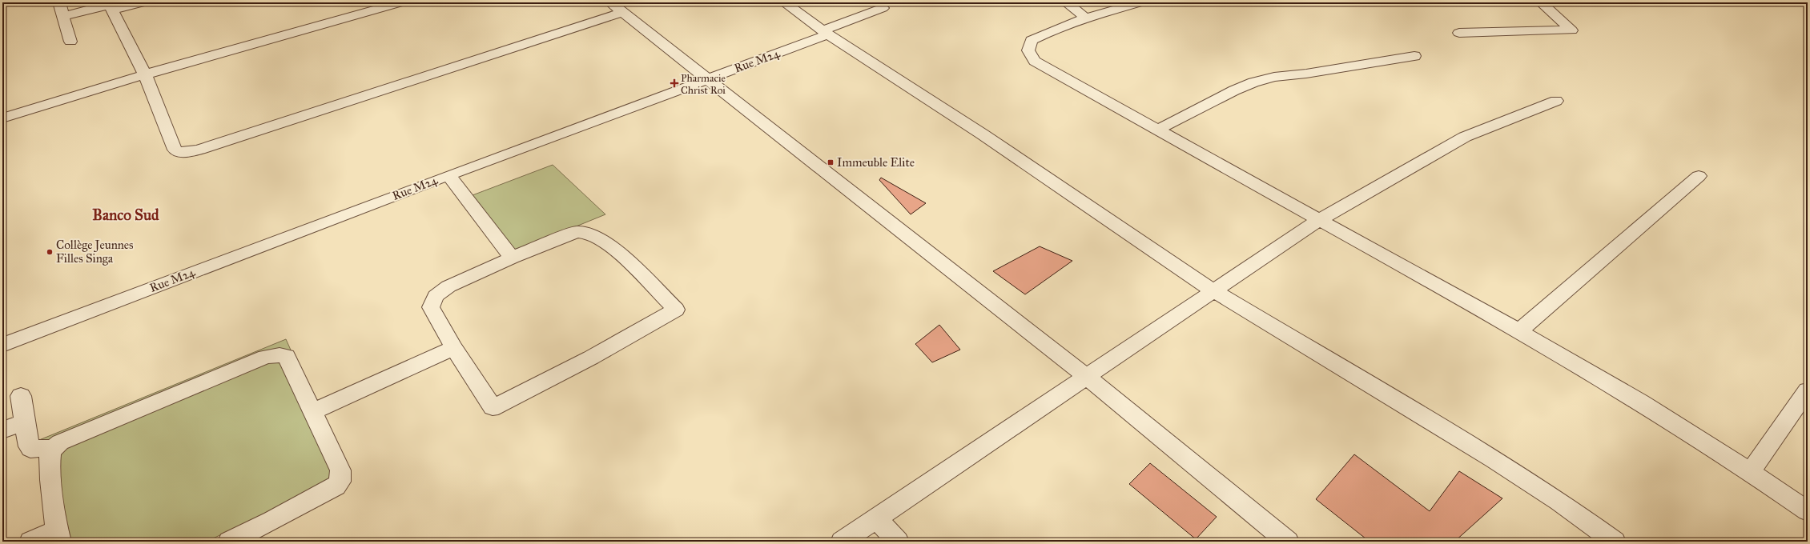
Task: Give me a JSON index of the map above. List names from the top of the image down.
{
  "streets": {
    "street": ["Rue M24"]
  },
  "districts": ["Banco Sud"],
  "places": {
    "health": ["Pharmacie Christ Roi"],
    "transit": ["Immeuble Elite"],
    "other": ["Collège Jeunnes Filles Singa"]
  }
}
